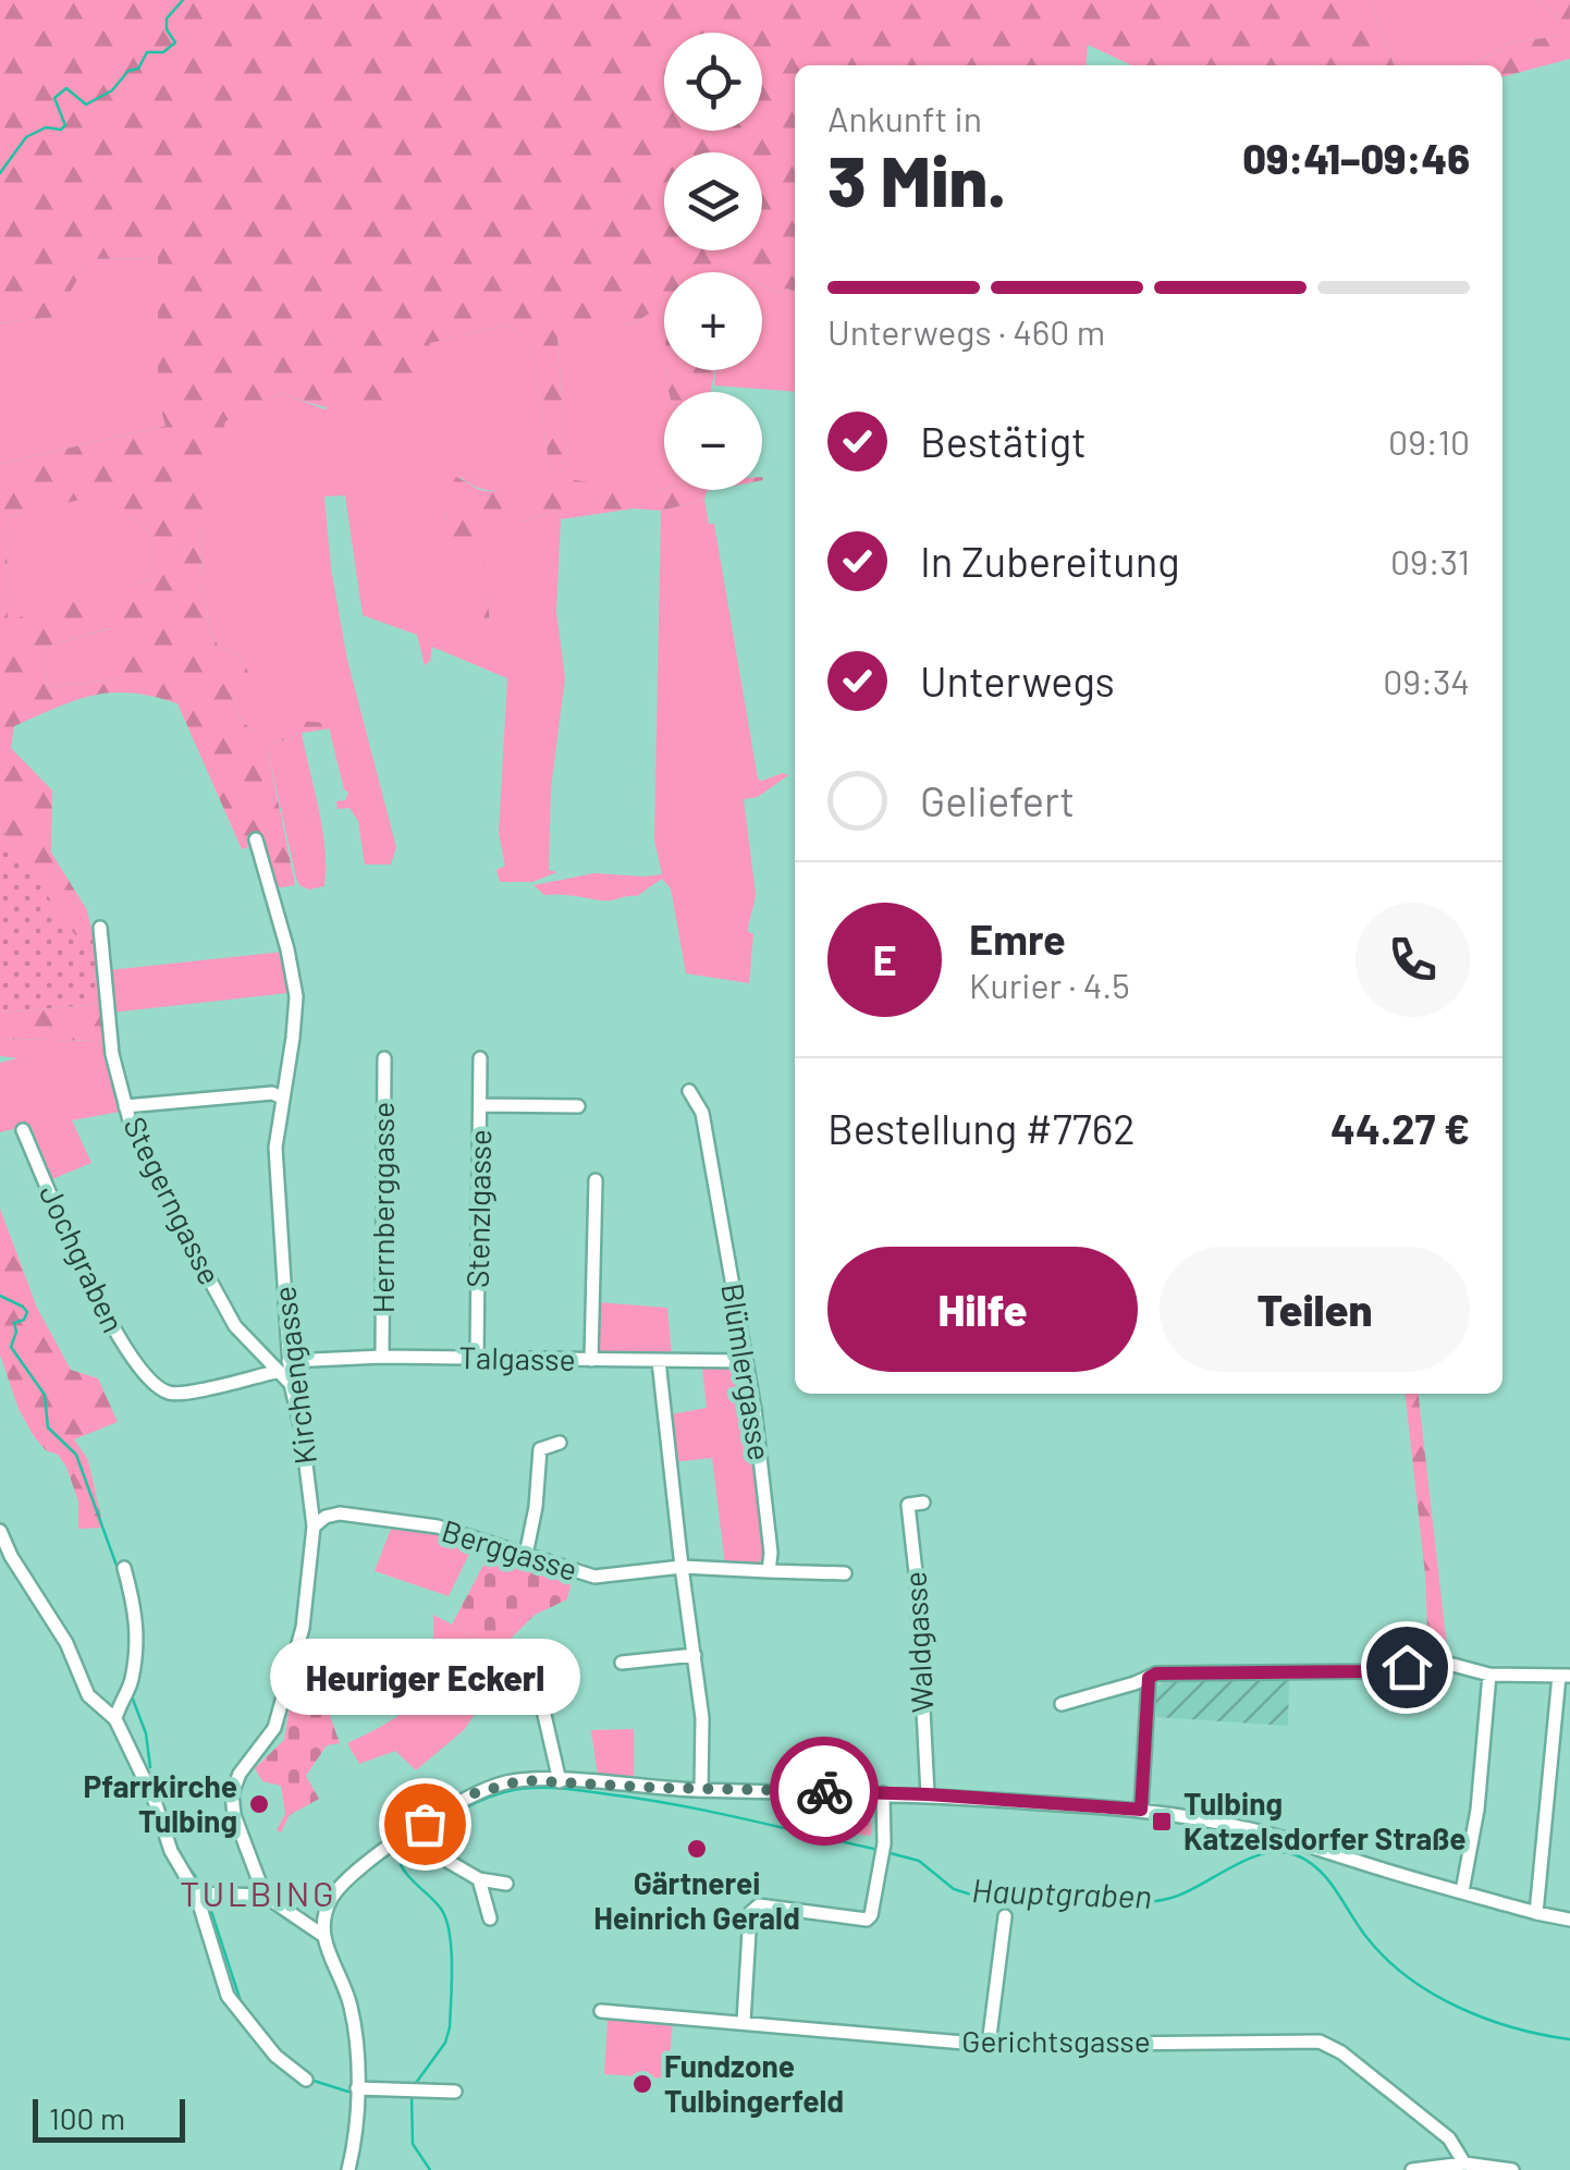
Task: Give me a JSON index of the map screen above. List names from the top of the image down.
{
  "streets": {
    "street": [
      "Stegerngasse",
      "Herrnberggasse",
      "Stenzlgasse",
      "Jochgraben",
      "Talgasse",
      "Blümlergasse",
      "Kirchengasse",
      "Berggasse",
      "Waldgasse",
      "Gerichtsgasse"
    ]
  },
  "crossings": [
    ["Stegerngasse", "Jochgraben"],
    ["Stegerngasse", "Kirchengasse"],
    ["Herrnberggasse", "Talgasse"],
    ["Stenzlgasse", "Talgasse"],
    ["Talgasse", "Blümlergasse"],
    ["Talgasse", "Kirchengasse"],
    ["Kirchengasse", "Berggasse"]
  ],
  "districts": ["TULBING"],
  "water": ["Hauptgraben"],
  "places": {
    "other": [
      "Pfarrkirche Tulbing",
      "Heuriger Eckerl",
      "Gärtnerei Heinrich Gerald",
      "Fundzone Tulbingerfeld"
    ],
    "transit": ["Tulbing Katzelsdorfer Straße"]
  },
  "scale_bar": "100 m",
  "page": {
    "map_buttons": ["+", "−"],
    "heading": ["3 Min.", "Ankunft in", "09:41–09:46"],
    "panel": [
      "Emre",
      "Kurier · 4.5",
      "Bestellung #7762",
      "44.27 €"
    ],
    "bar": "Unterwegs · 460 m",
    "list": [
      ["Bestätigt", "09:10"],
      ["In Zubereitung", "09:31"],
      ["Unterwegs", "09:34"],
      "Geliefert"
    ],
    "round": "E",
    "buttons": ["Hilfe", "Teilen"],
    "bubble": "Heuriger Eckerl",
    "scale": "100 m"
  }
}
